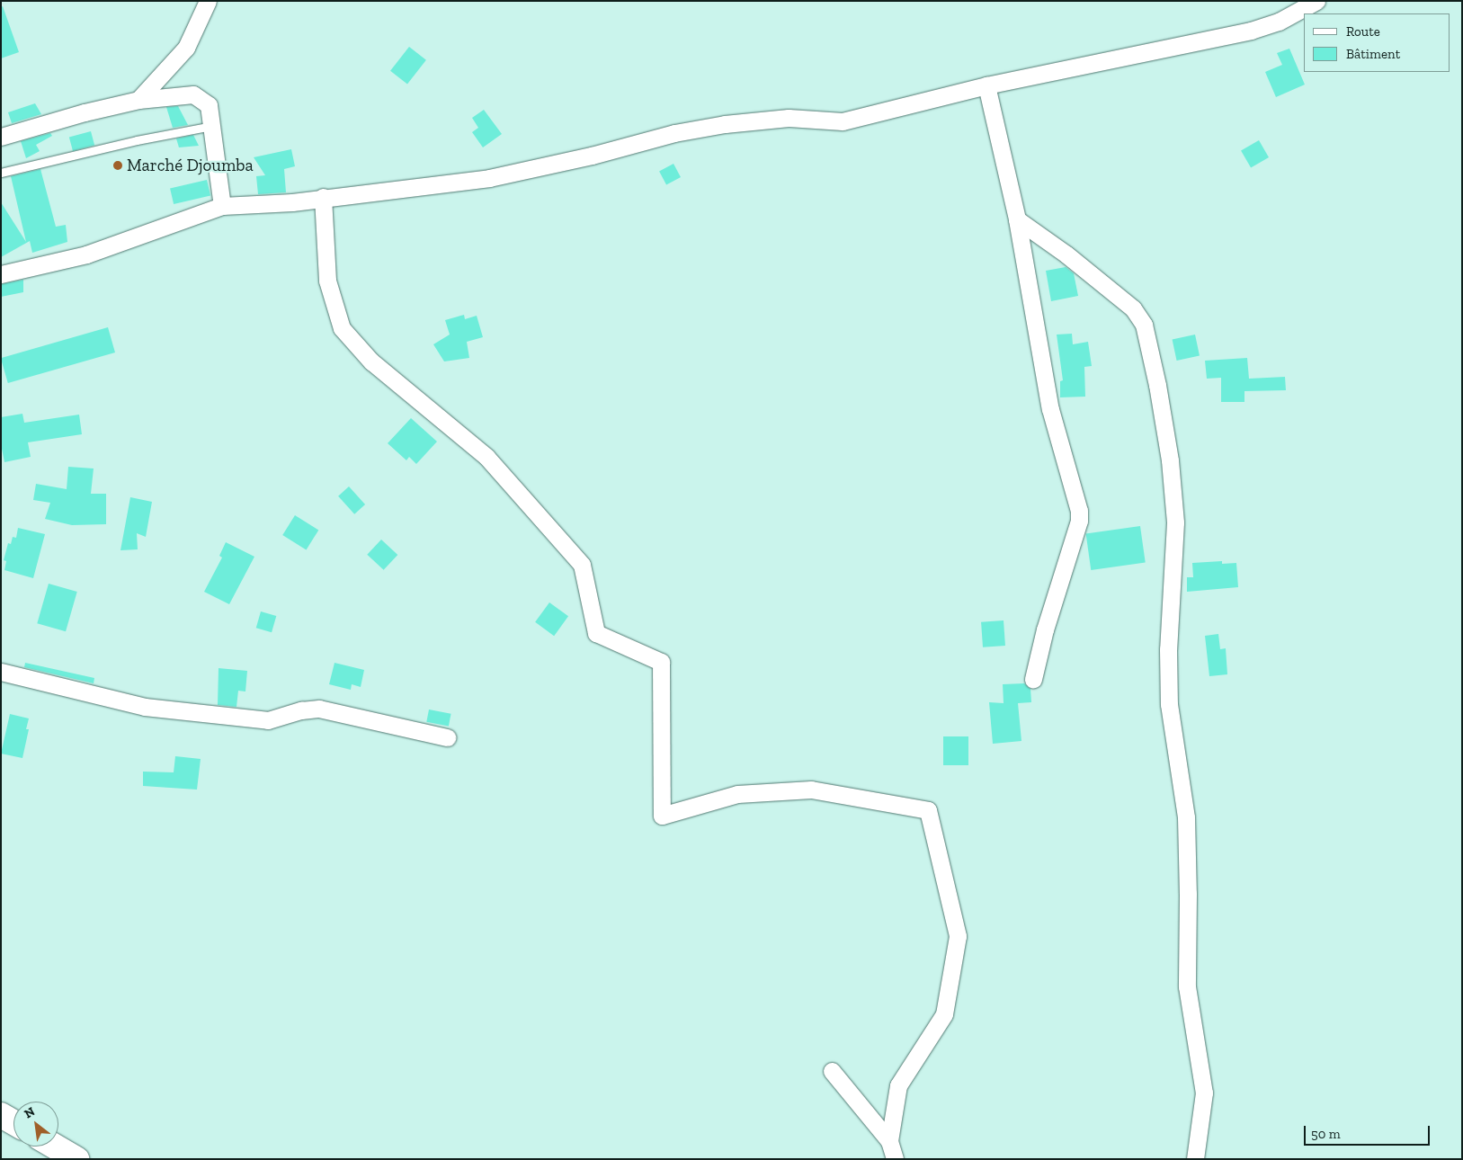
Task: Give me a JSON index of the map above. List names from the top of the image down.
{
  "places": ["Marché Djoumba"],
  "legend": ["Route", "Bâtiment"],
  "scale_bar": "50 m",
  "north": "top left"
}
